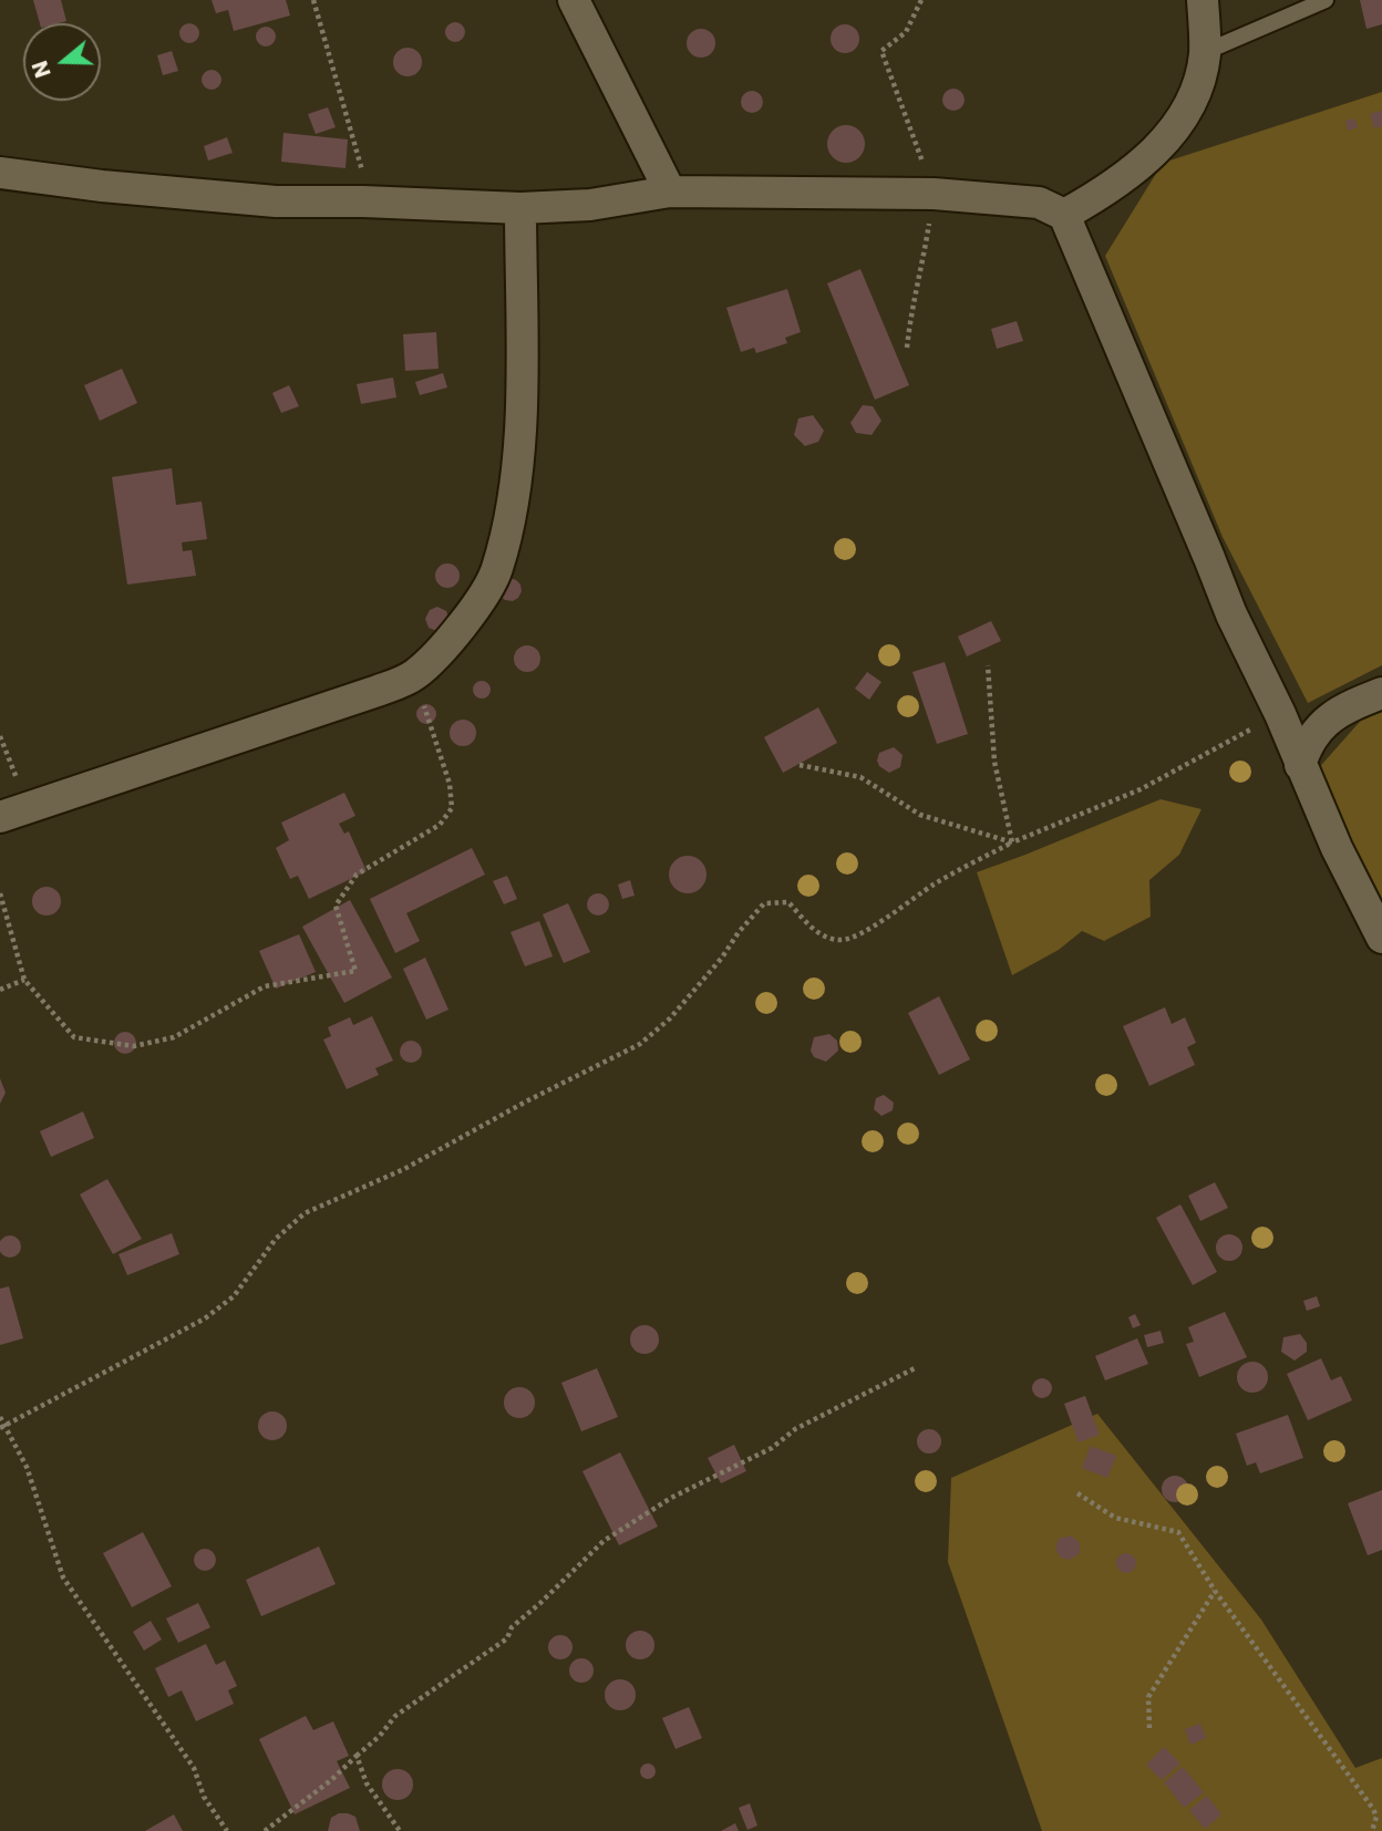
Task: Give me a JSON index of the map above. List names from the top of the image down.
{
  "north": "left"
}
